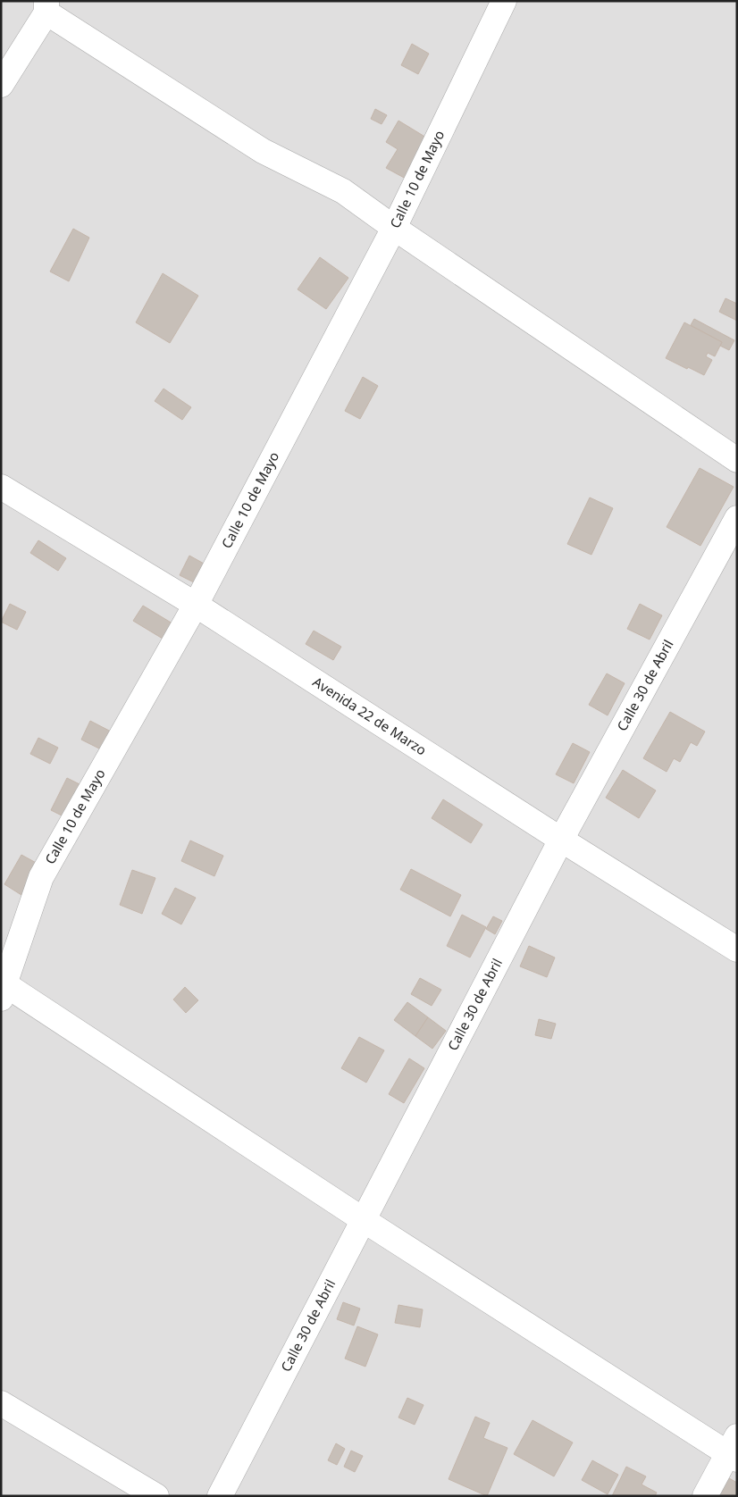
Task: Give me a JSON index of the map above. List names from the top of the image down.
{
  "streets": {
    "street": ["Calle 10 de Mayo", "Calle 30 de Abril", "Avenida 22 de Marzo"]
  },
  "crossings": [
    ["Calle 10 de Mayo", "Avenida 22 de Marzo"],
    ["Calle 30 de Abril", "Avenida 22 de Marzo"]
  ]
}
